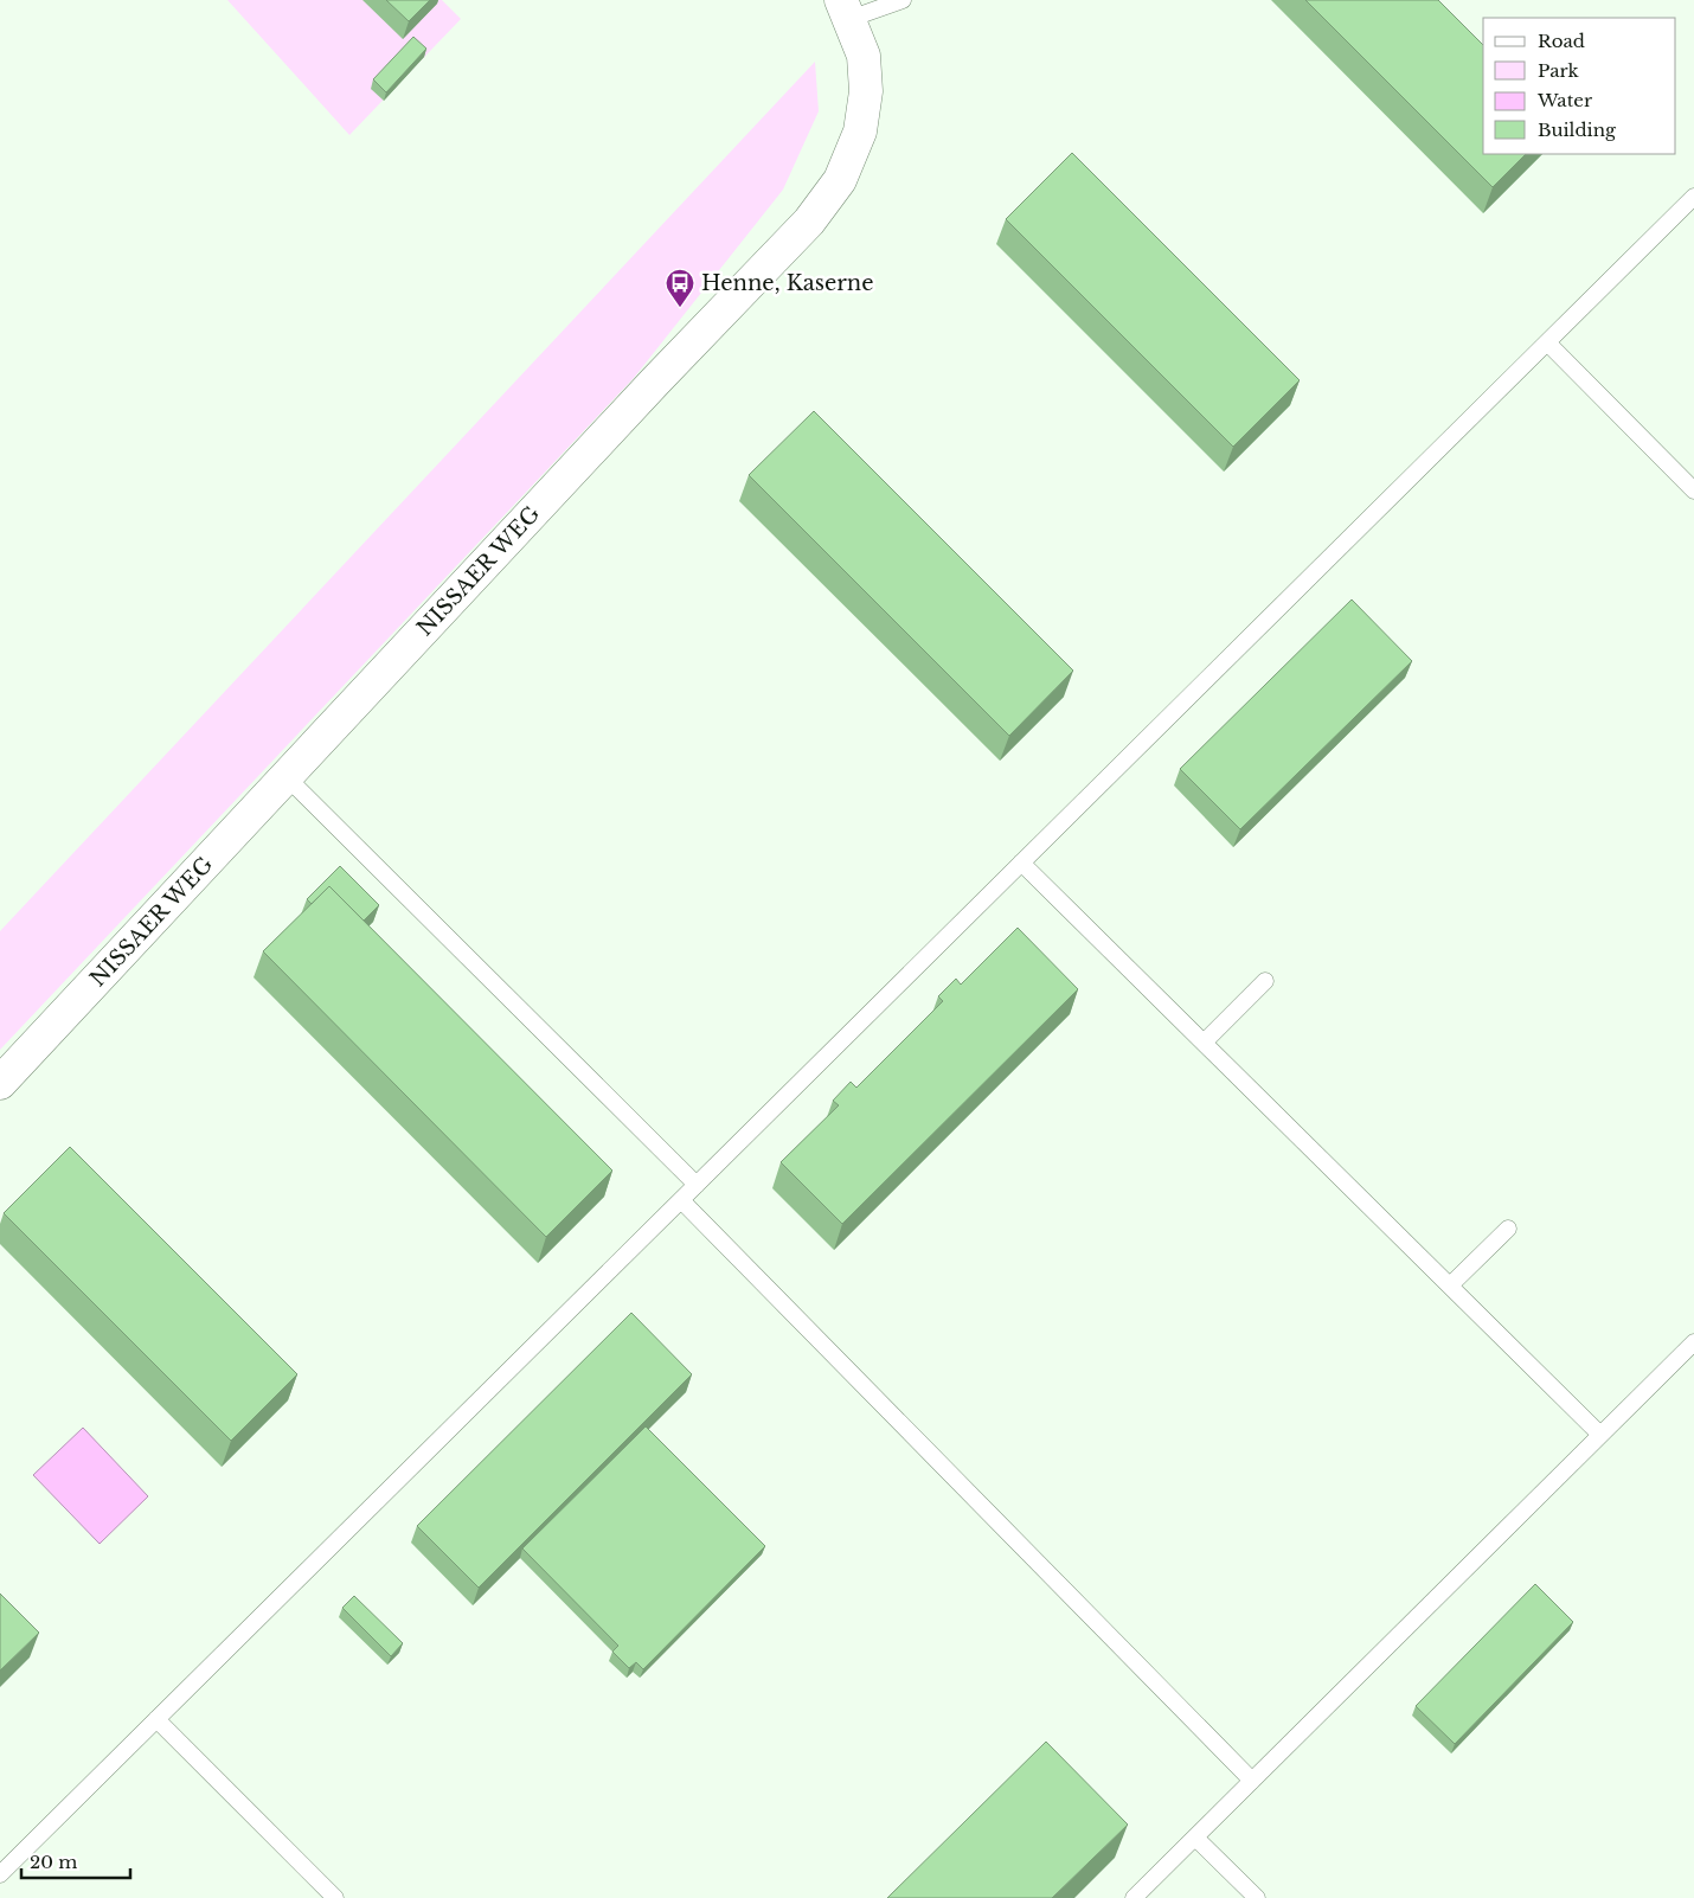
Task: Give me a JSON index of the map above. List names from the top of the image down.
{
  "streets": {
    "street": ["NISSAER WEG"]
  },
  "places": {
    "bus stop": ["Henne, Kaserne"]
  },
  "legend": [
    "Road",
    "Park",
    "Water",
    "Building"
  ],
  "scale_bar": "20 m"
}
